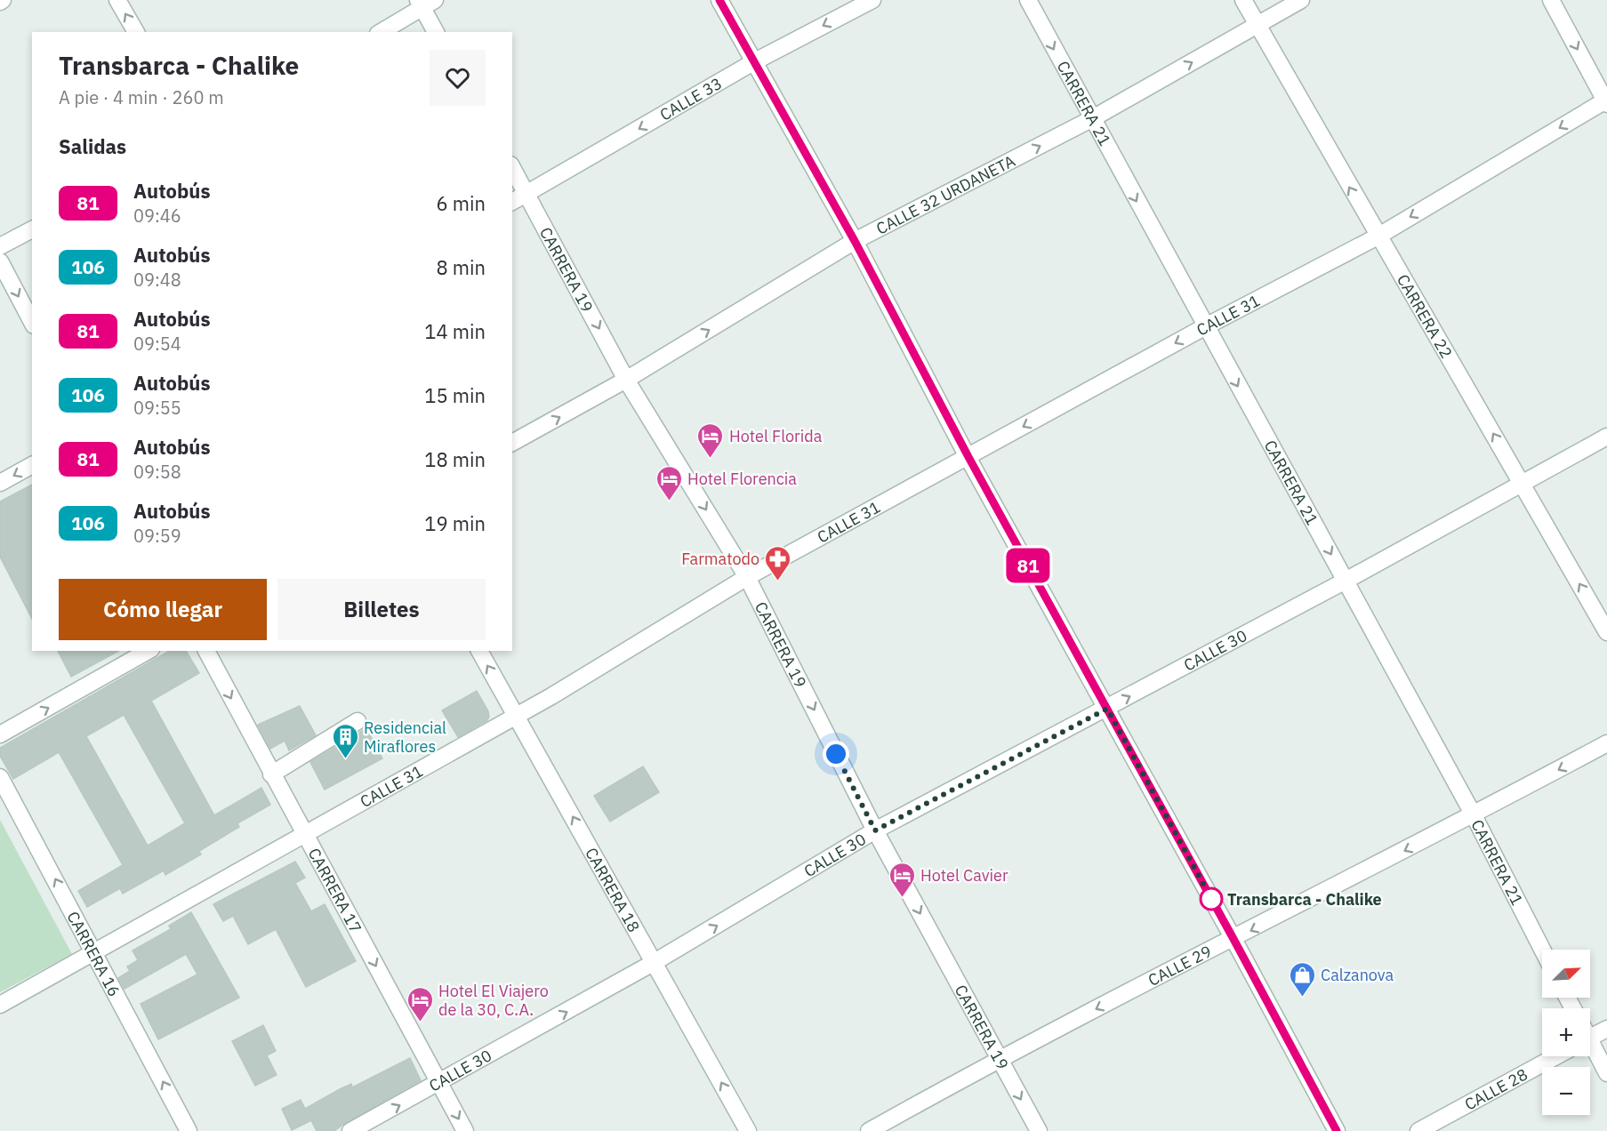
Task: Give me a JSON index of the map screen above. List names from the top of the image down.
{
  "streets": {
    "street": [
      "CALLE 33",
      "CARRERA 21",
      "CALLE 32 URDANETA",
      "CARRERA 19",
      "CALLE 31",
      "CARRERA 22",
      "CALLE 30",
      "CARRERA 17",
      "CARRERA 18",
      "CARRERA 16",
      "CALLE 29",
      "CALLE 28"
    ]
  },
  "crossings": [
    ["CALLE 33", "CARRERA 19"],
    ["CARRERA 21", "CALLE 32 URDANETA"],
    ["CARRERA 21", "CALLE 31"],
    ["CARRERA 21", "CALLE 30"],
    ["CARRERA 21", "CALLE 29"],
    ["CALLE 32 URDANETA", "CARRERA 19"],
    ["CALLE 32 URDANETA", "CARRERA 22"],
    ["CARRERA 19", "CALLE 31"],
    ["CARRERA 19", "CALLE 30"],
    ["CARRERA 19", "CALLE 29"],
    ["CALLE 31", "CARRERA 22"],
    ["CALLE 31", "CARRERA 17"],
    ["CALLE 31", "CARRERA 18"],
    ["CALLE 31", "CARRERA 16"],
    ["CARRERA 22", "CALLE 30"],
    ["CALLE 30", "CARRERA 17"],
    ["CALLE 30", "CARRERA 18"]
  ],
  "one_way": [
    "CALLE 33",
    "CARRERA 21",
    "CALLE 32 URDANETA",
    "CARRERA 19",
    "CARRERA 22",
    "CALLE 30",
    "CARRERA 17",
    "CARRERA 18",
    "CARRERA 16",
    "CALLE 29"
  ],
  "places": {
    "hotel": [
      "Hotel Florida",
      "Hotel Florencia",
      "Hotel Cavier",
      "Hotel El Viajero de la 30, C.A."
    ],
    "pharmacy": ["Farmatodo"],
    "building": ["Residencial Miraflores"],
    "other": ["Transbarca - Chalike"],
    "shop": ["Calzanova"]
  },
  "lines": ["bus line 81"],
  "north": "top right",
  "page": {
    "on_map": "81",
    "heading": [
      ["Transbarca - Chalike", "A pie · 4 min · 260 m"],
      "Salidas"
    ],
    "list": [
      {
        "mark": "81",
        "name": "Autobús",
        "note": "09:46",
        "value": "6 min"
      },
      {
        "mark": "106",
        "name": "Autobús",
        "note": "09:48",
        "value": "8 min"
      },
      {
        "mark": "81",
        "name": "Autobús",
        "note": "09:54",
        "value": "14 min"
      },
      {
        "mark": "106",
        "name": "Autobús",
        "note": "09:55",
        "value": "15 min"
      },
      {
        "mark": "81",
        "name": "Autobús",
        "note": "09:58",
        "value": "18 min"
      },
      {
        "mark": "106",
        "name": "Autobús",
        "note": "09:59",
        "value": "19 min"
      }
    ],
    "buttons": ["Cómo llegar", "Billetes"],
    "map_buttons": ["+", "−"]
  }
}
